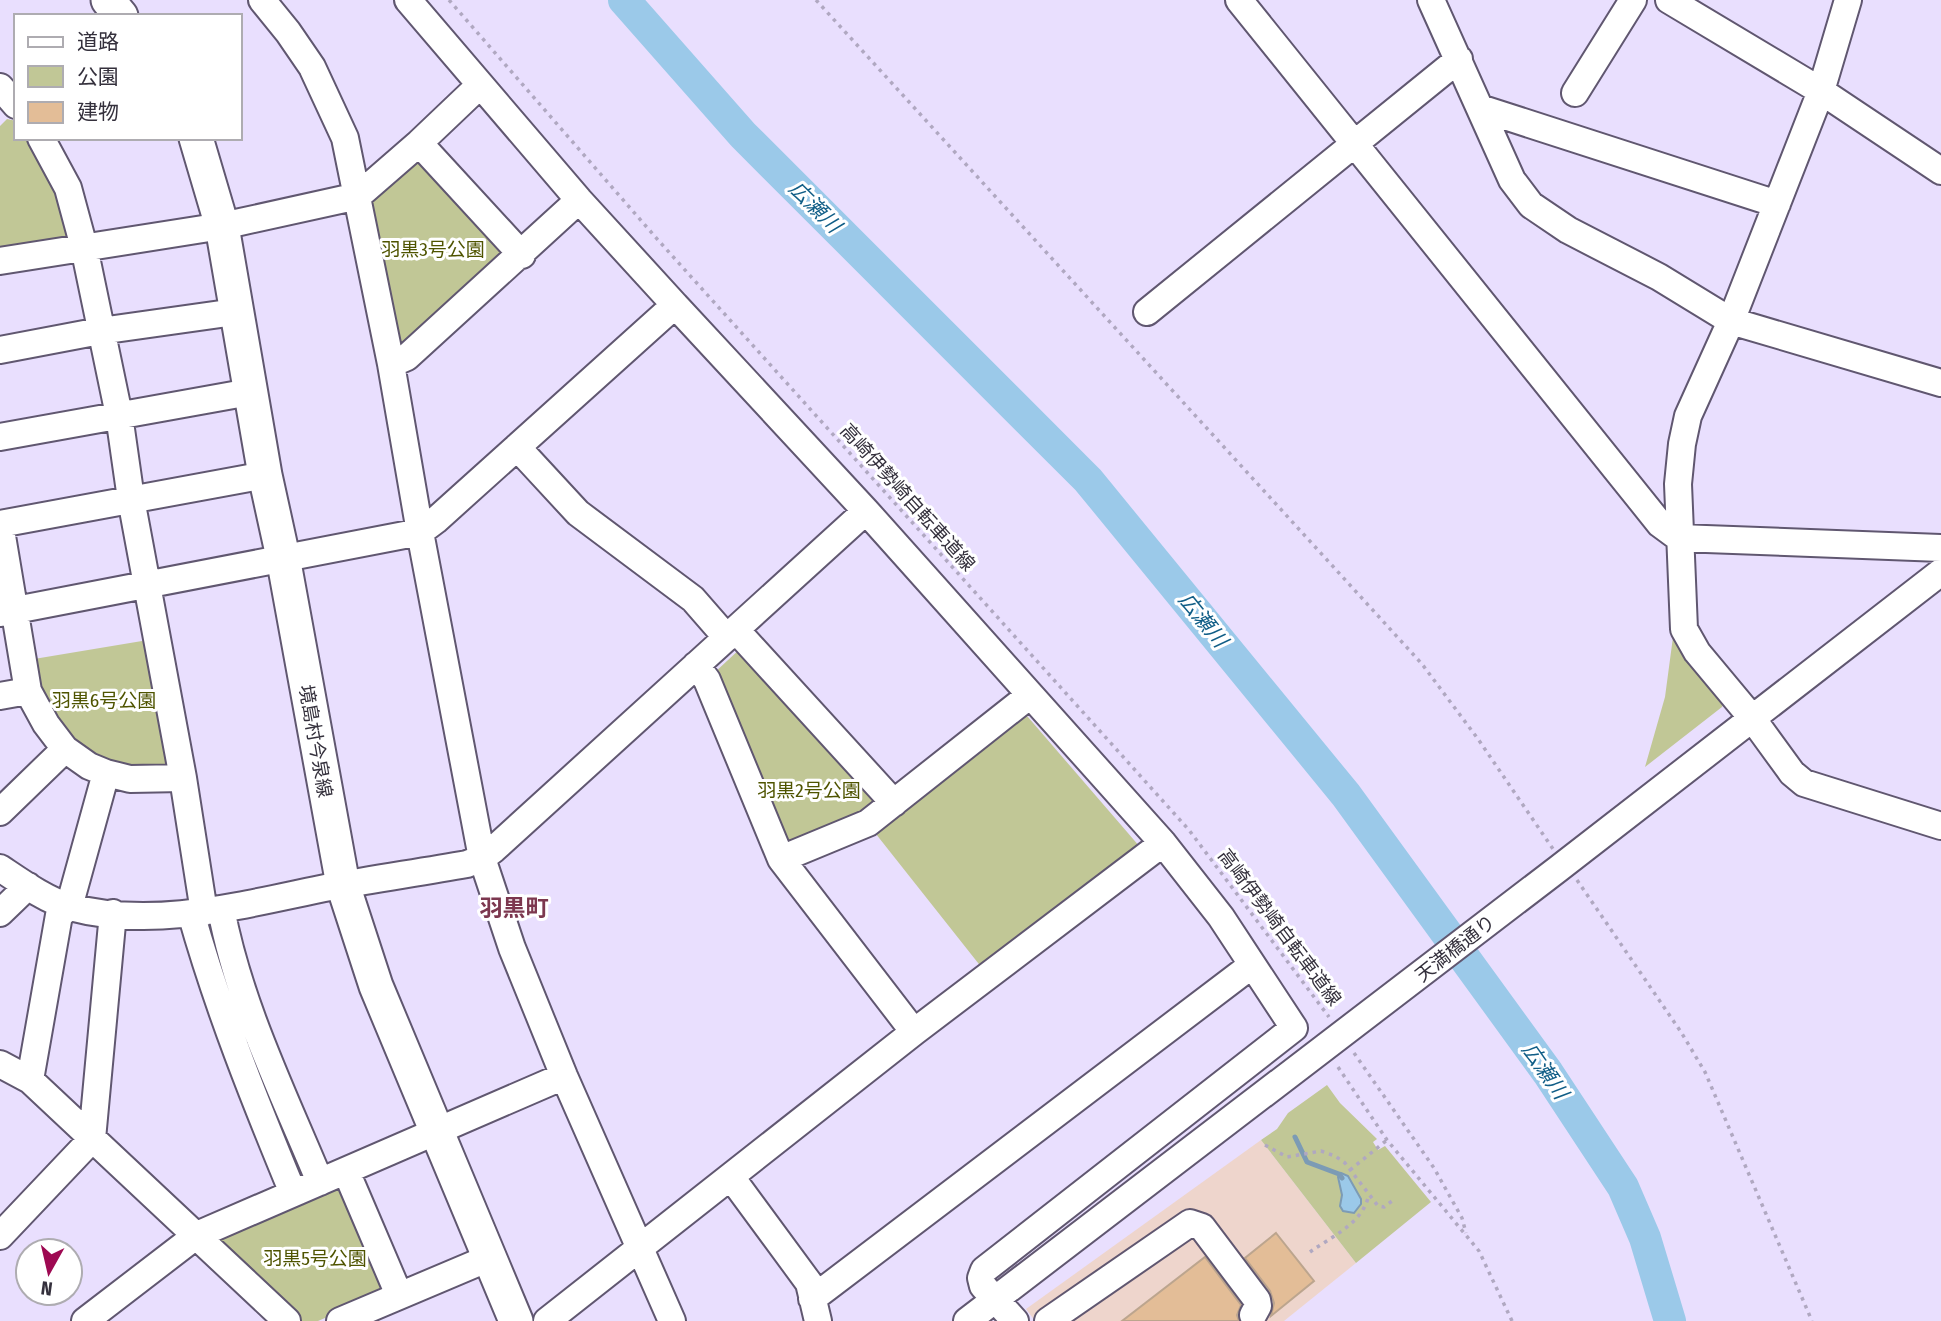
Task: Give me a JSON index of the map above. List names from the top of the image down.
{
  "streets": {
    "main road": ["境島村今泉線"],
    "street": ["天満橋通り"],
    "path": ["高崎伊勢崎自転車道線"]
  },
  "crossings": [
    ["高崎伊勢崎自転車道線", "天満橋通り"]
  ],
  "districts": ["羽黒町"],
  "water": ["広瀬川"],
  "parks": [
    "羽黒3号公園",
    "羽黒6号公園",
    "羽黒2号公園",
    "羽黒5号公園"
  ],
  "legend": ["道路", "公園", "建物"],
  "north": "bottom"
}
